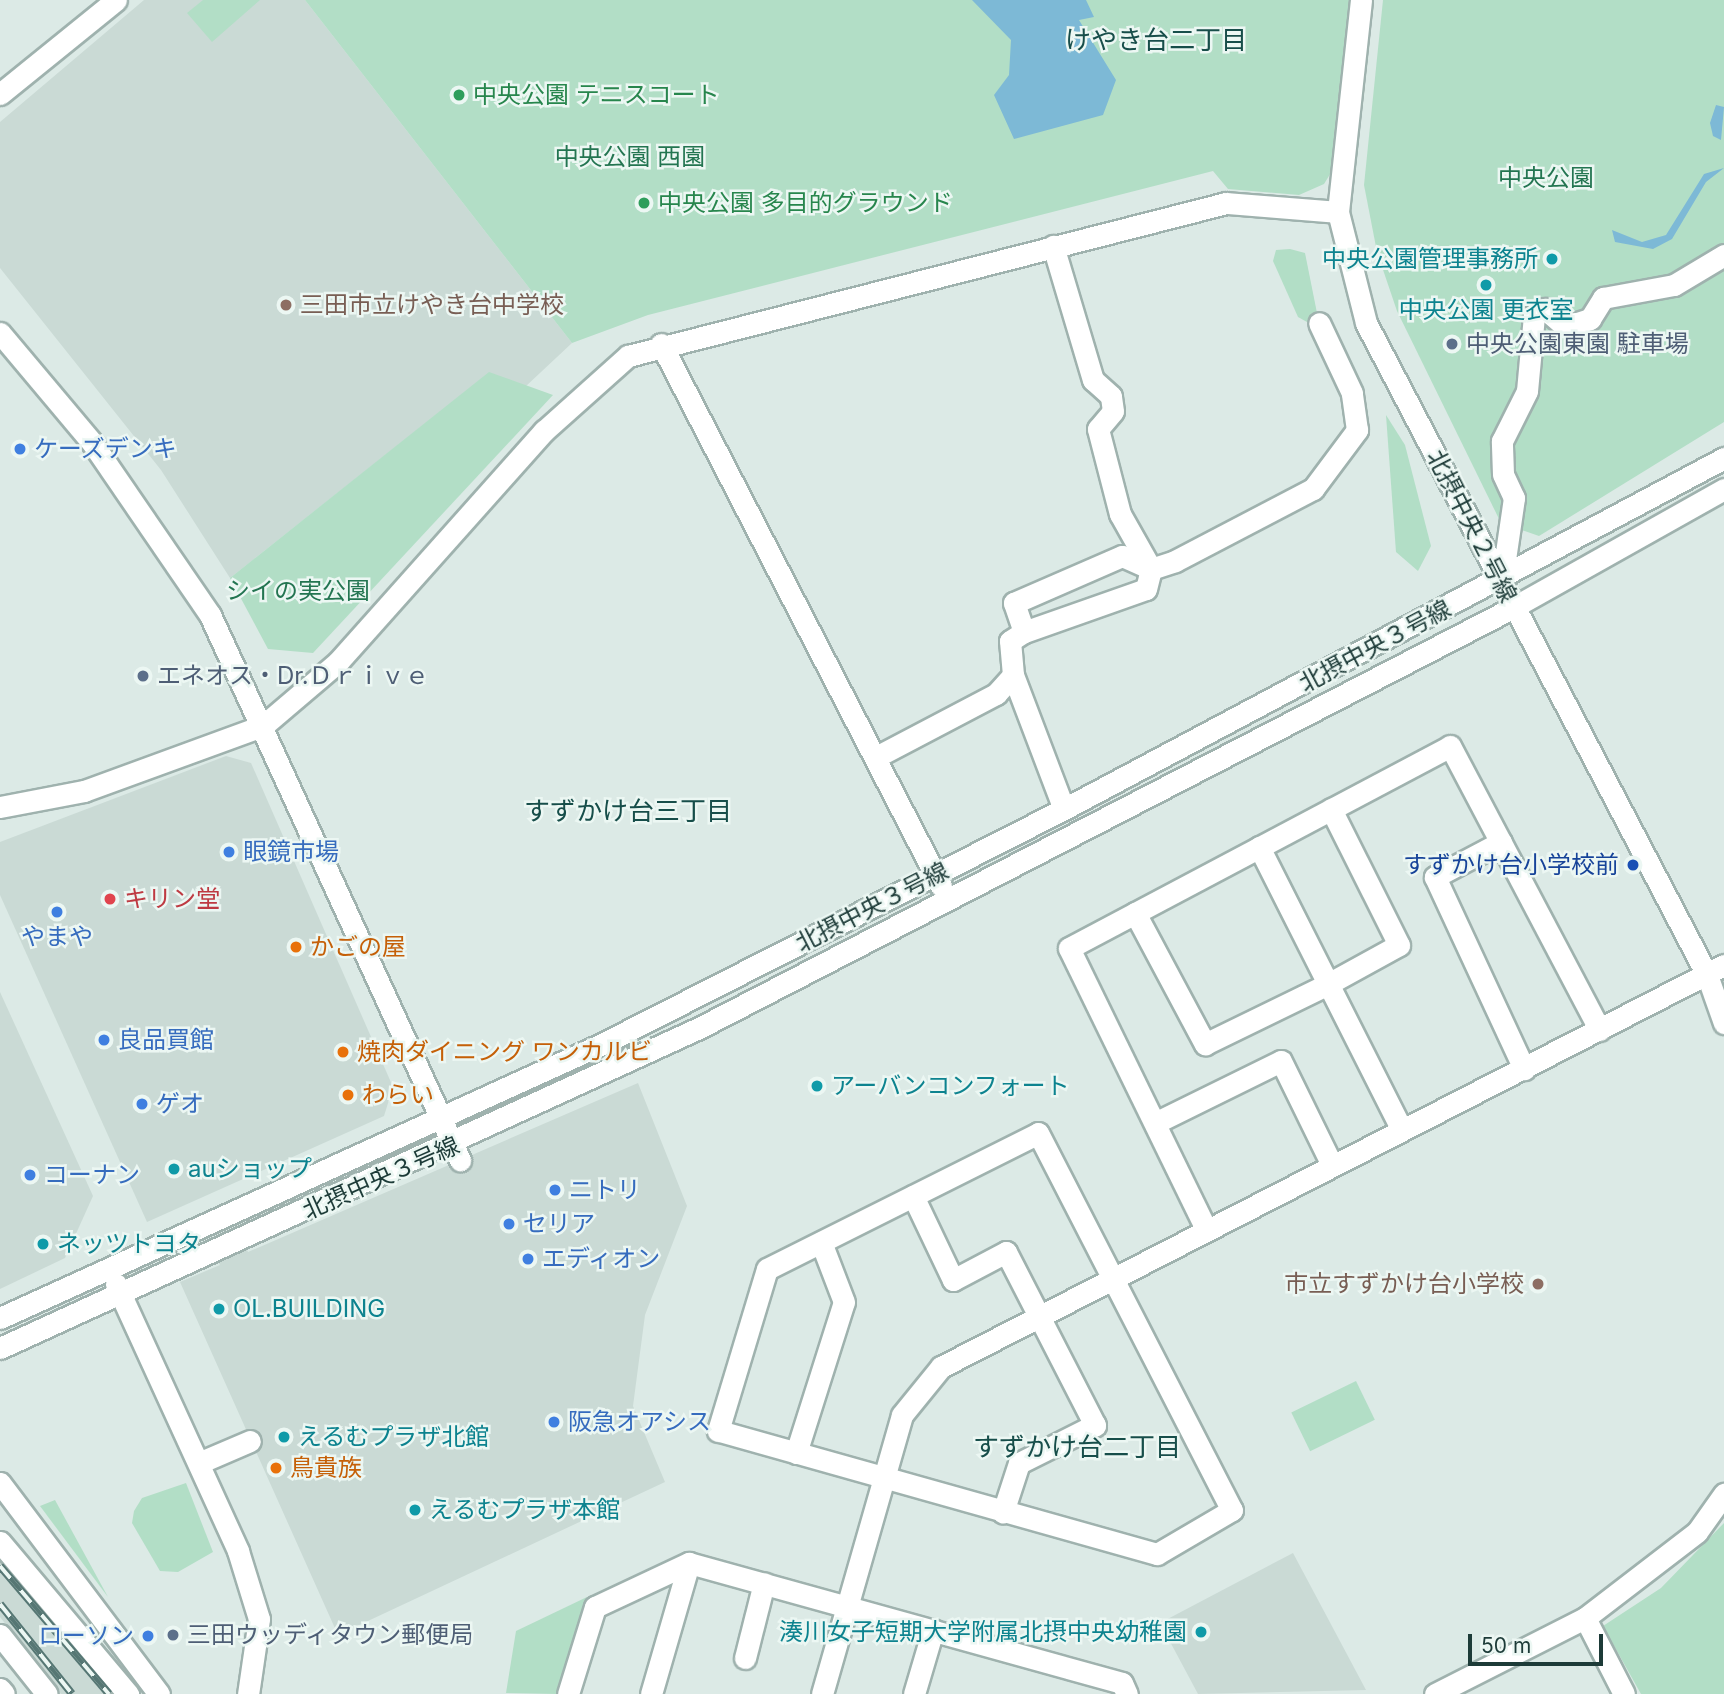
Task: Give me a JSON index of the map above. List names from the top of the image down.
{
  "streets": {
    "street": ["北摂中央２号線", "北摂中央３号線"]
  },
  "crossings": [
    ["北摂中央２号線", "北摂中央３号線"]
  ],
  "districts": ["けやき台二丁目", "すずかけ台三丁目", "すずかけ台二丁目"],
  "parks": ["中央公園 西園", "中央公園", "シイの実公園"],
  "places": [
    "中央公園 テニスコート",
    "中央公園 多目的グラウンド",
    "中央公園管理事務所",
    "中央公園 更衣室",
    "三田市立けやき台中学校",
    "中央公園東園 駐車場",
    "ケーズデンキ",
    "エネオス・Dr.Ｄｒｉｖｅ",
    "眼鏡市場",
    "すずかけ台小学校前",
    "キリン堂",
    "やまや",
    "かごの屋",
    "良品買館",
    "焼肉ダイニング ワンカルビ",
    "アーバンコンフォート",
    "わらい",
    "ゲオ",
    "auショップ",
    "コーナン",
    "ニトリ",
    "セリア",
    "ネッツトヨタ",
    "エディオン",
    "市立すずかけ台小学校",
    "OL.BUILDING",
    "阪急オアシス",
    "えるむプラザ北館",
    "鳥貴族",
    "えるむプラザ本館",
    "湊川女子短期大学附属北摂中央幼稚園",
    "三田ウッディタウン郵便局",
    "ローソン"
  ],
  "scale_bar": "50 m"
}
